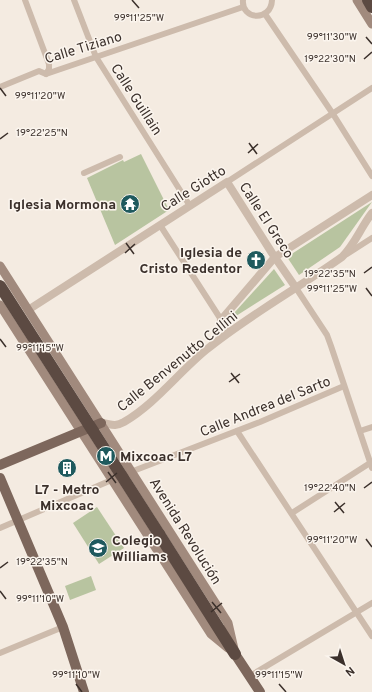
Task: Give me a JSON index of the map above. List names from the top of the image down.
{
  "streets": {
    "main road": ["Avenida Revolución"],
    "street": [
      "Calle Tiziano",
      "Calle Guillain",
      "Calle Giotto",
      "Calle El Greco",
      "Calle Benvenutto Cellini",
      "Calle Andrea del Sarto"
    ]
  },
  "crossings": [
    ["Calle Tiziano", "Calle Guillain"],
    ["Calle Guillain", "Calle Giotto"],
    ["Calle Giotto", "Calle El Greco"],
    ["Calle Giotto", "Avenida Revolución"],
    ["Calle El Greco", "Calle Benvenutto Cellini"],
    ["Calle El Greco", "Calle Andrea del Sarto"],
    ["Calle Benvenutto Cellini", "Avenida Revolución"],
    ["Calle Andrea del Sarto", "Avenida Revolución"]
  ],
  "places": {
    "temple": ["Iglesia Mormona"],
    "church": ["Iglesia de Cristo Redentor"],
    "metro station": ["Mixcoac L7"],
    "building": ["L7 - Metro Mixcoac"],
    "school or university": ["Colegio Williams"]
  },
  "north": "bottom right",
  "coordinates": [
    "99°11'25\"W",
    "99°11'30\"W",
    "19°22'30\"N",
    "99°11'20\"W",
    "19°22'25\"N",
    "19°22'35\"N",
    "99°11'15\"W",
    "19°22'40\"N",
    "99°11'10\"W"
  ]
}
